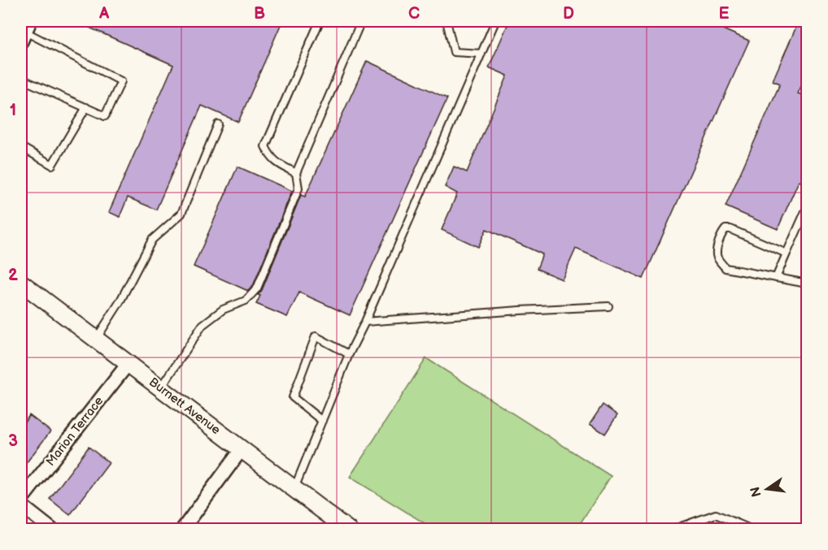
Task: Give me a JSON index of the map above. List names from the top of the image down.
{
  "streets": {
    "street": ["Burnett Avenue", "Marion Terrace"]
  },
  "crossings": [
    ["Burnett Avenue", "Marion Terrace"]
  ],
  "north": "left",
  "grid": {
    "columns": [
      "A",
      "B",
      "C",
      "D",
      "E"
    ],
    "rows": ["1", "2", "3"]
  }
}
